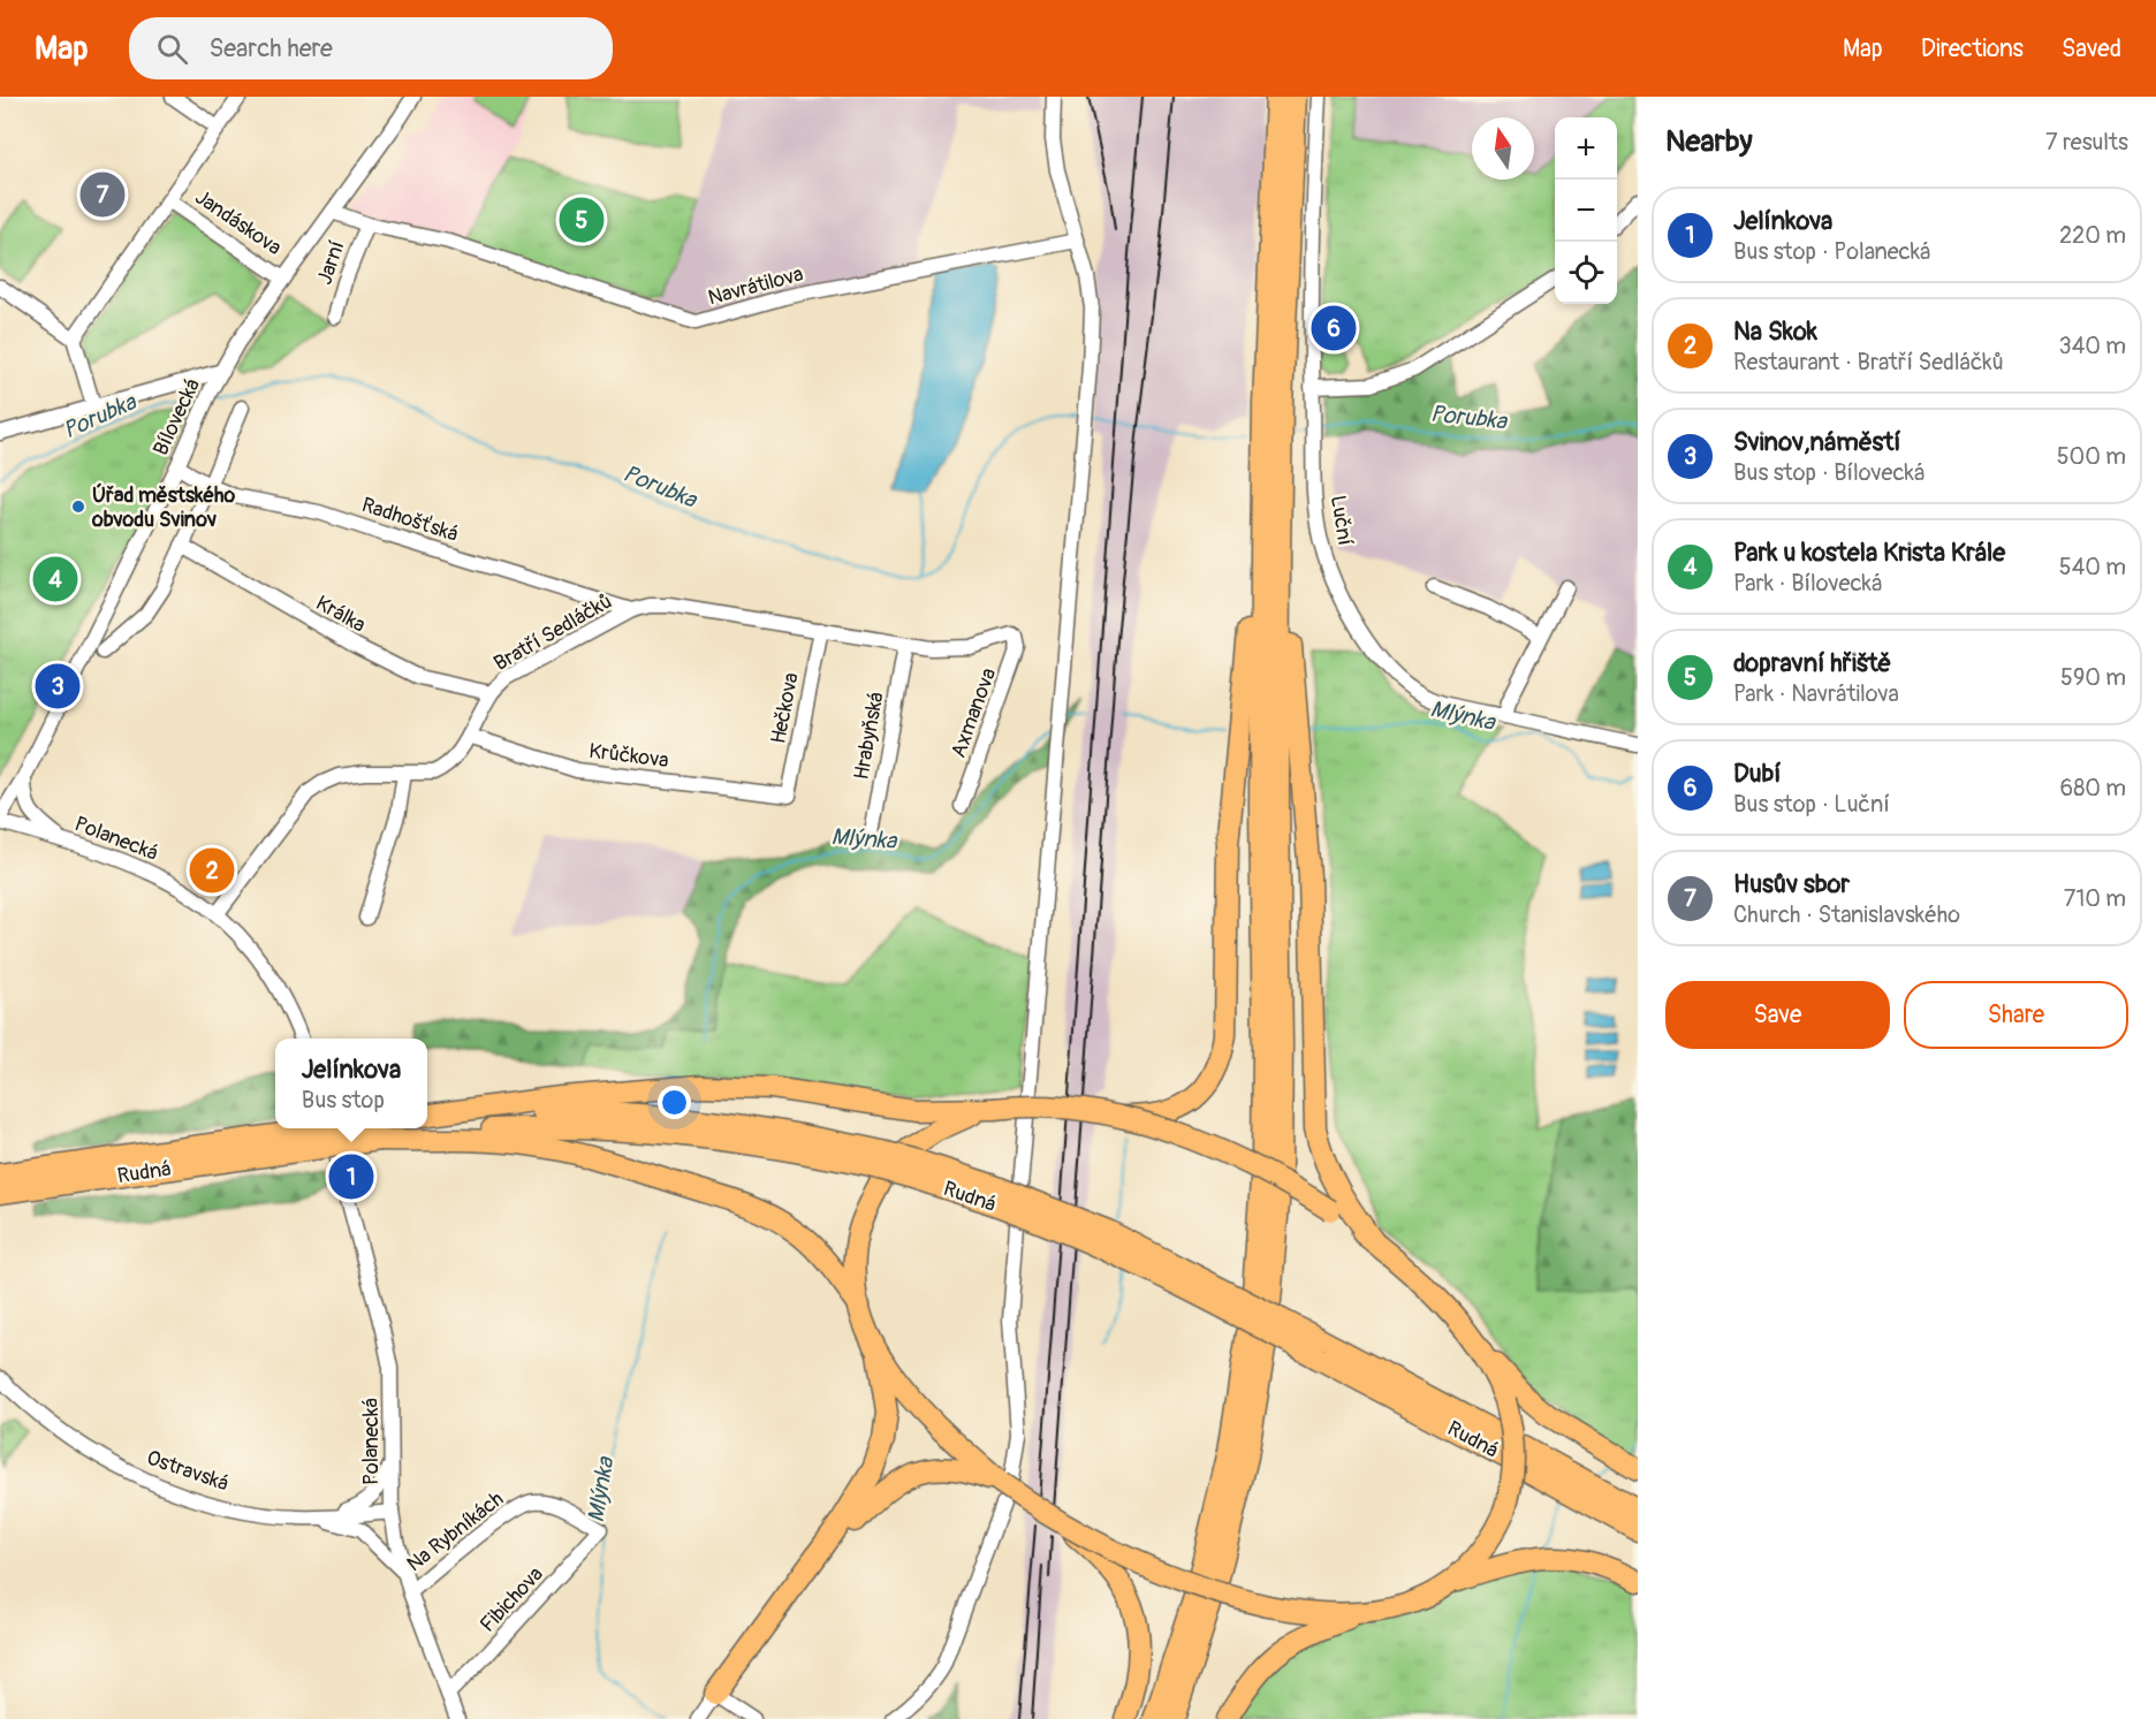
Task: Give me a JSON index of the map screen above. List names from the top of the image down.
{
  "streets": {
    "highway": ["Rudná"],
    "street": [
      "Jandáskova",
      "Jarní",
      "Navrátilova",
      "Bílovecká",
      "Radhošťská",
      "Luční",
      "Králka",
      "Bratří Sedláčků",
      "Hečkova",
      "Axmanova",
      "Hrabyňská",
      "Krůčkova",
      "Polanecká",
      "Ostravská",
      "Na Rybníkách",
      "Fibichova"
    ]
  },
  "crossings": [
    ["Jandáskova", "Bílovecká"],
    ["Jarní", "Navrátilova"],
    ["Navrátilova", "Bílovecká"],
    ["Bílovecká", "Radhošťská"],
    ["Bílovecká", "Polanecká"],
    ["Radhošťská", "Bratří Sedláčků"],
    ["Králka", "Bratří Sedláčků"],
    ["Bratří Sedláčků", "Hečkova"],
    ["Bratří Sedláčků", "Axmanova"],
    ["Bratří Sedláčků", "Hrabyňská"],
    ["Bratří Sedláčků", "Krůčkova"],
    ["Bratří Sedláčků", "Polanecká"],
    ["Hečkova", "Krůčkova"],
    ["Polanecká", "Ostravská"],
    ["Polanecká", "Na Rybníkách"],
    ["Polanecká", "Fibichova"],
    ["Na Rybníkách", "Fibichova"]
  ],
  "water": ["Porubka", "Mlýnka"],
  "places": ["Úřad městského obvodu Svinov"],
  "north": "top",
  "page": {
    "header": "Map",
    "search": "Search here",
    "nav": ["Map", "Directions", "Saved"],
    "heading": ["Nearby", "7 results"],
    "map_buttons": ["+", "−"],
    "pins": [
      "7",
      "5",
      "6",
      "4",
      "3",
      "2",
      "1"
    ],
    "list": [
      {
        "mark": "1",
        "name": "Jelínkova",
        "note": "Bus stop · Polanecká",
        "value": "220 m"
      },
      {
        "mark": "2",
        "name": "Na Skok",
        "note": "Restaurant · Bratří Sedláčků",
        "value": "340 m"
      },
      {
        "mark": "3",
        "name": "Svinov,náměstí",
        "note": "Bus stop · Bílovecká",
        "value": "500 m"
      },
      {
        "mark": "4",
        "name": "Park u kostela Krista Krále",
        "note": "Park · Bílovecká",
        "value": "540 m"
      },
      {
        "mark": "5",
        "name": "dopravní hřiště",
        "note": "Park · Navrátilova",
        "value": "590 m"
      },
      {
        "mark": "6",
        "name": "Dubí",
        "note": "Bus stop · Luční",
        "value": "680 m"
      },
      {
        "mark": "7",
        "name": "Husův sbor",
        "note": "Church · Stanislavského",
        "value": "710 m"
      }
    ],
    "buttons": ["Save", "Share"],
    "popup": ["Jelínkova", "Bus stop"]
  }
}
